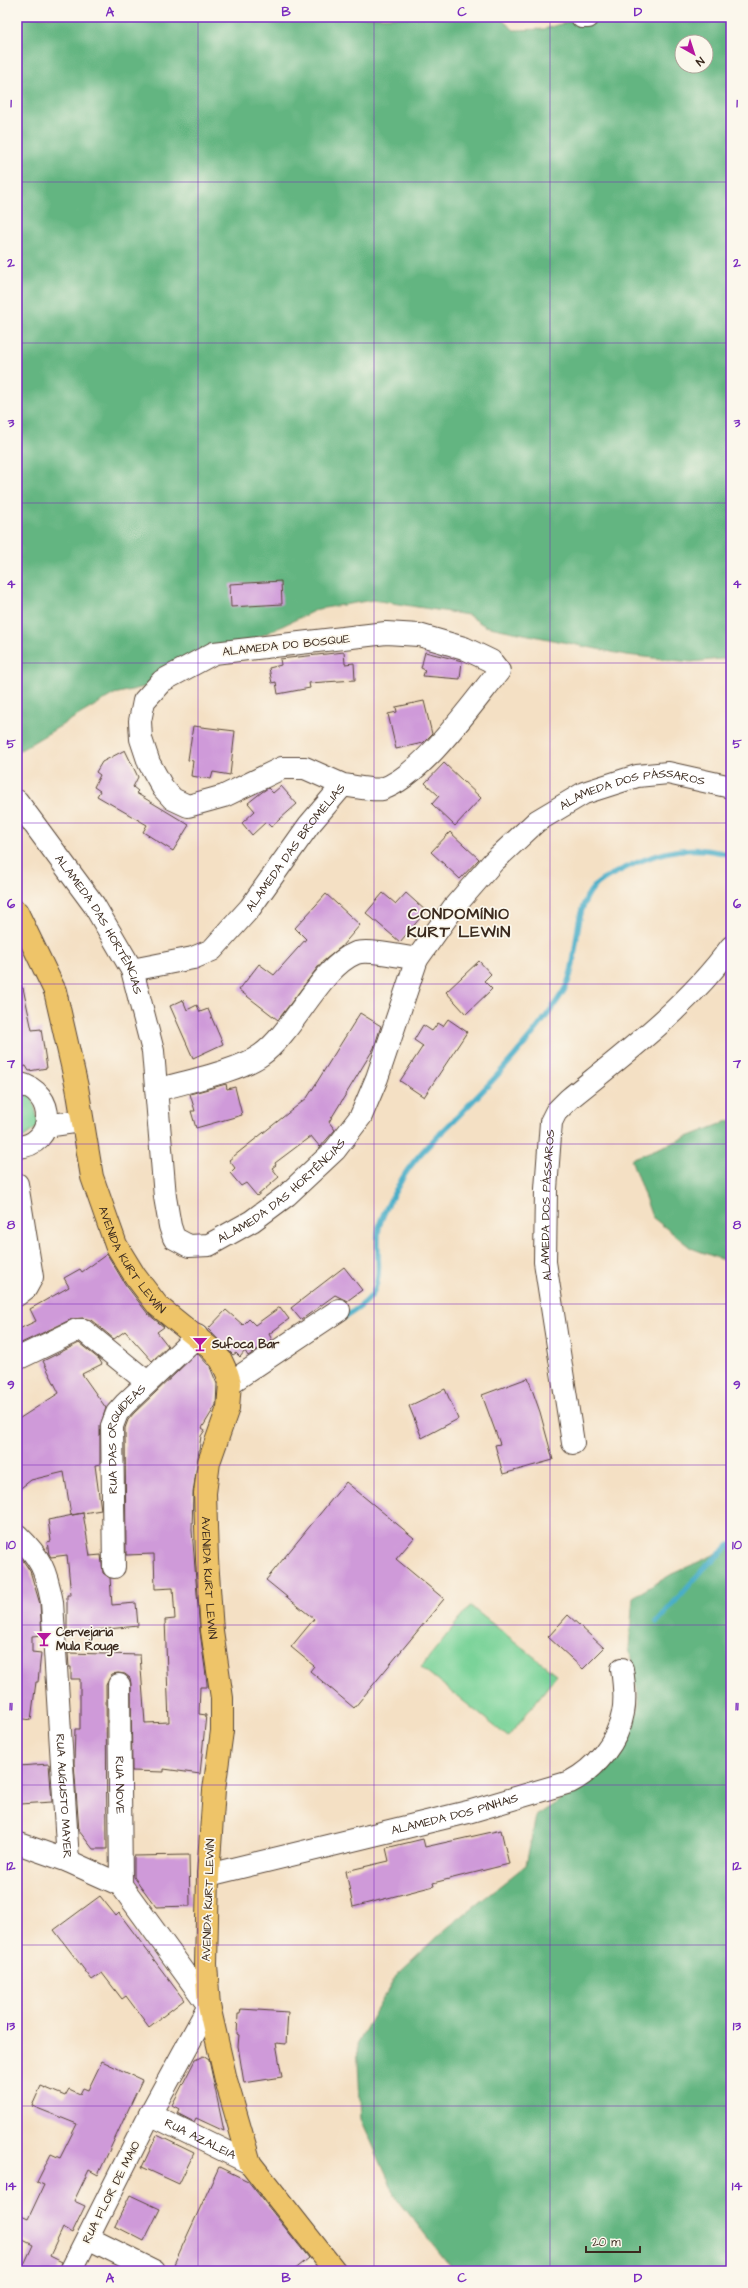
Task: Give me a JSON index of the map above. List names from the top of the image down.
{
  "streets": {
    "main road": ["AVENIDA KURT LEWIN"],
    "street": [
      "ALAMEDA DO BOSQUE",
      "ALAMEDA DOS PÁSSAROS",
      "ALAMEDA DAS BROMÉLIAS",
      "ALAMEDA DAS HORTÊNCIAS",
      "RUA DAS ORQUÍDEAS",
      "RUA NOVE",
      "RUA AUGUSTO MAYER",
      "ALAMEDA DOS PINHAIS",
      "RUA AZALEIA",
      "RUA FLOR DE MAIO"
    ]
  },
  "crossings": [
    ["ALAMEDA DO BOSQUE", "ALAMEDA DAS BROMÉLIAS"],
    ["ALAMEDA DOS PÁSSAROS", "ALAMEDA DAS HORTÊNCIAS"],
    ["ALAMEDA DAS BROMÉLIAS", "ALAMEDA DAS HORTÊNCIAS"],
    ["AVENIDA KURT LEWIN", "RUA DAS ORQUÍDEAS"],
    ["AVENIDA KURT LEWIN", "RUA AUGUSTO MAYER"],
    ["AVENIDA KURT LEWIN", "ALAMEDA DOS PINHAIS"],
    ["AVENIDA KURT LEWIN", "RUA AZALEIA"],
    ["AVENIDA KURT LEWIN", "RUA FLOR DE MAIO"],
    ["RUA NOVE", "RUA AUGUSTO MAYER"],
    ["RUA AUGUSTO MAYER", "RUA FLOR DE MAIO"],
    ["RUA AZALEIA", "RUA FLOR DE MAIO"]
  ],
  "districts": ["CONDOMÍNIO KURT LEWIN"],
  "places": {
    "bar": ["Sufoca Bar", "Cervejaria Mula Rouge"]
  },
  "scale_bar": "20 m",
  "north": "bottom right",
  "grid": {
    "columns": [
      "A",
      "B",
      "C",
      "D"
    ],
    "rows": [
      "1",
      "2",
      "3",
      "4",
      "5",
      "6",
      "7",
      "8",
      "9",
      "10",
      "11",
      "12",
      "13",
      "14"
    ]
  }
}
